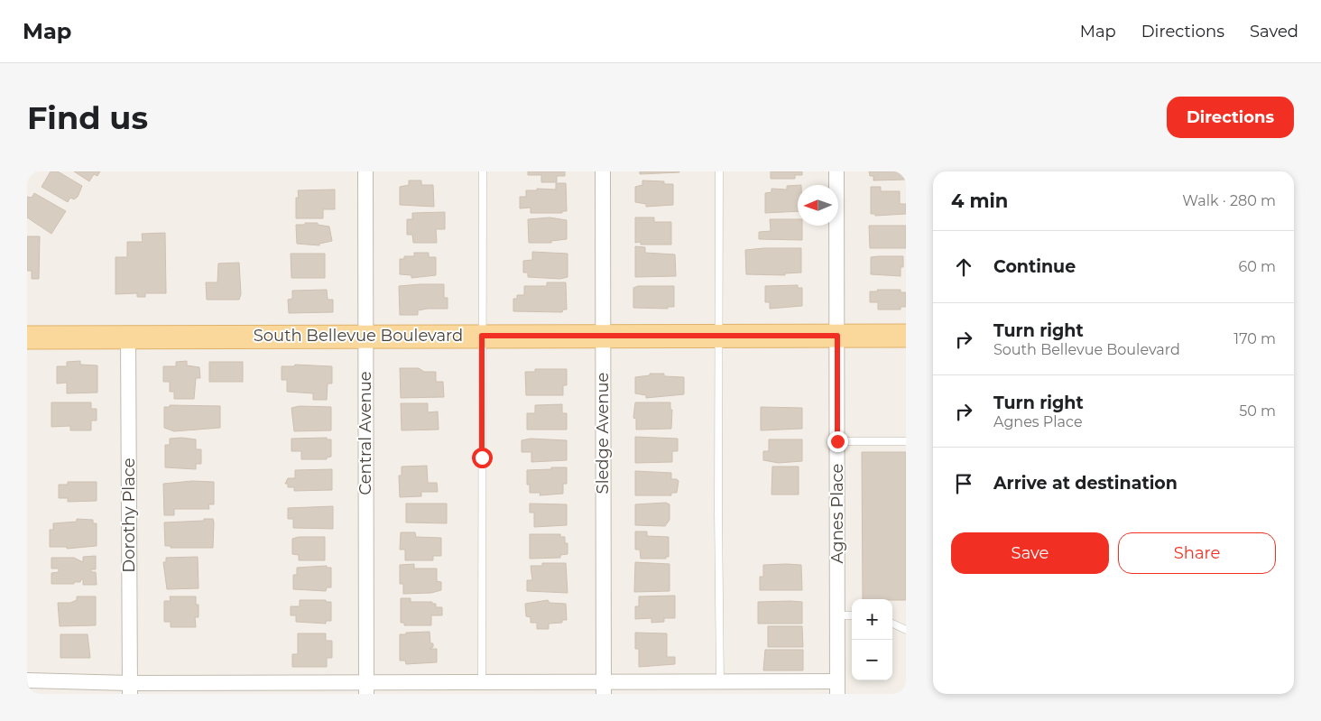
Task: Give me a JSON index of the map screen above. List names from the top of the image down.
{
  "streets": {
    "main road": ["South Bellevue Boulevard"],
    "street": [
      "Central Avenue",
      "Sledge Avenue",
      "Agnes Place",
      "Dorothy Place"
    ]
  },
  "crossings": [
    ["South Bellevue Boulevard", "Central Avenue"],
    ["South Bellevue Boulevard", "Sledge Avenue"],
    ["South Bellevue Boulevard", "Agnes Place"],
    ["South Bellevue Boulevard", "Dorothy Place"]
  ],
  "north": "left",
  "page": {
    "header": "Map",
    "nav": ["Map", "Directions", "Saved"],
    "buttons": [
      "Directions",
      ["Save", "Share"]
    ],
    "title": "Find us",
    "heading": ["4 min", "Walk · 280 m"],
    "list": [
      ["Continue", "60 m"],
      ["Turn right", "South Bellevue Boulevard", "170 m"],
      ["Turn right", "Agnes Place", "50 m"],
      "Arrive at destination"
    ],
    "map_buttons": ["+", "−"]
  }
}
